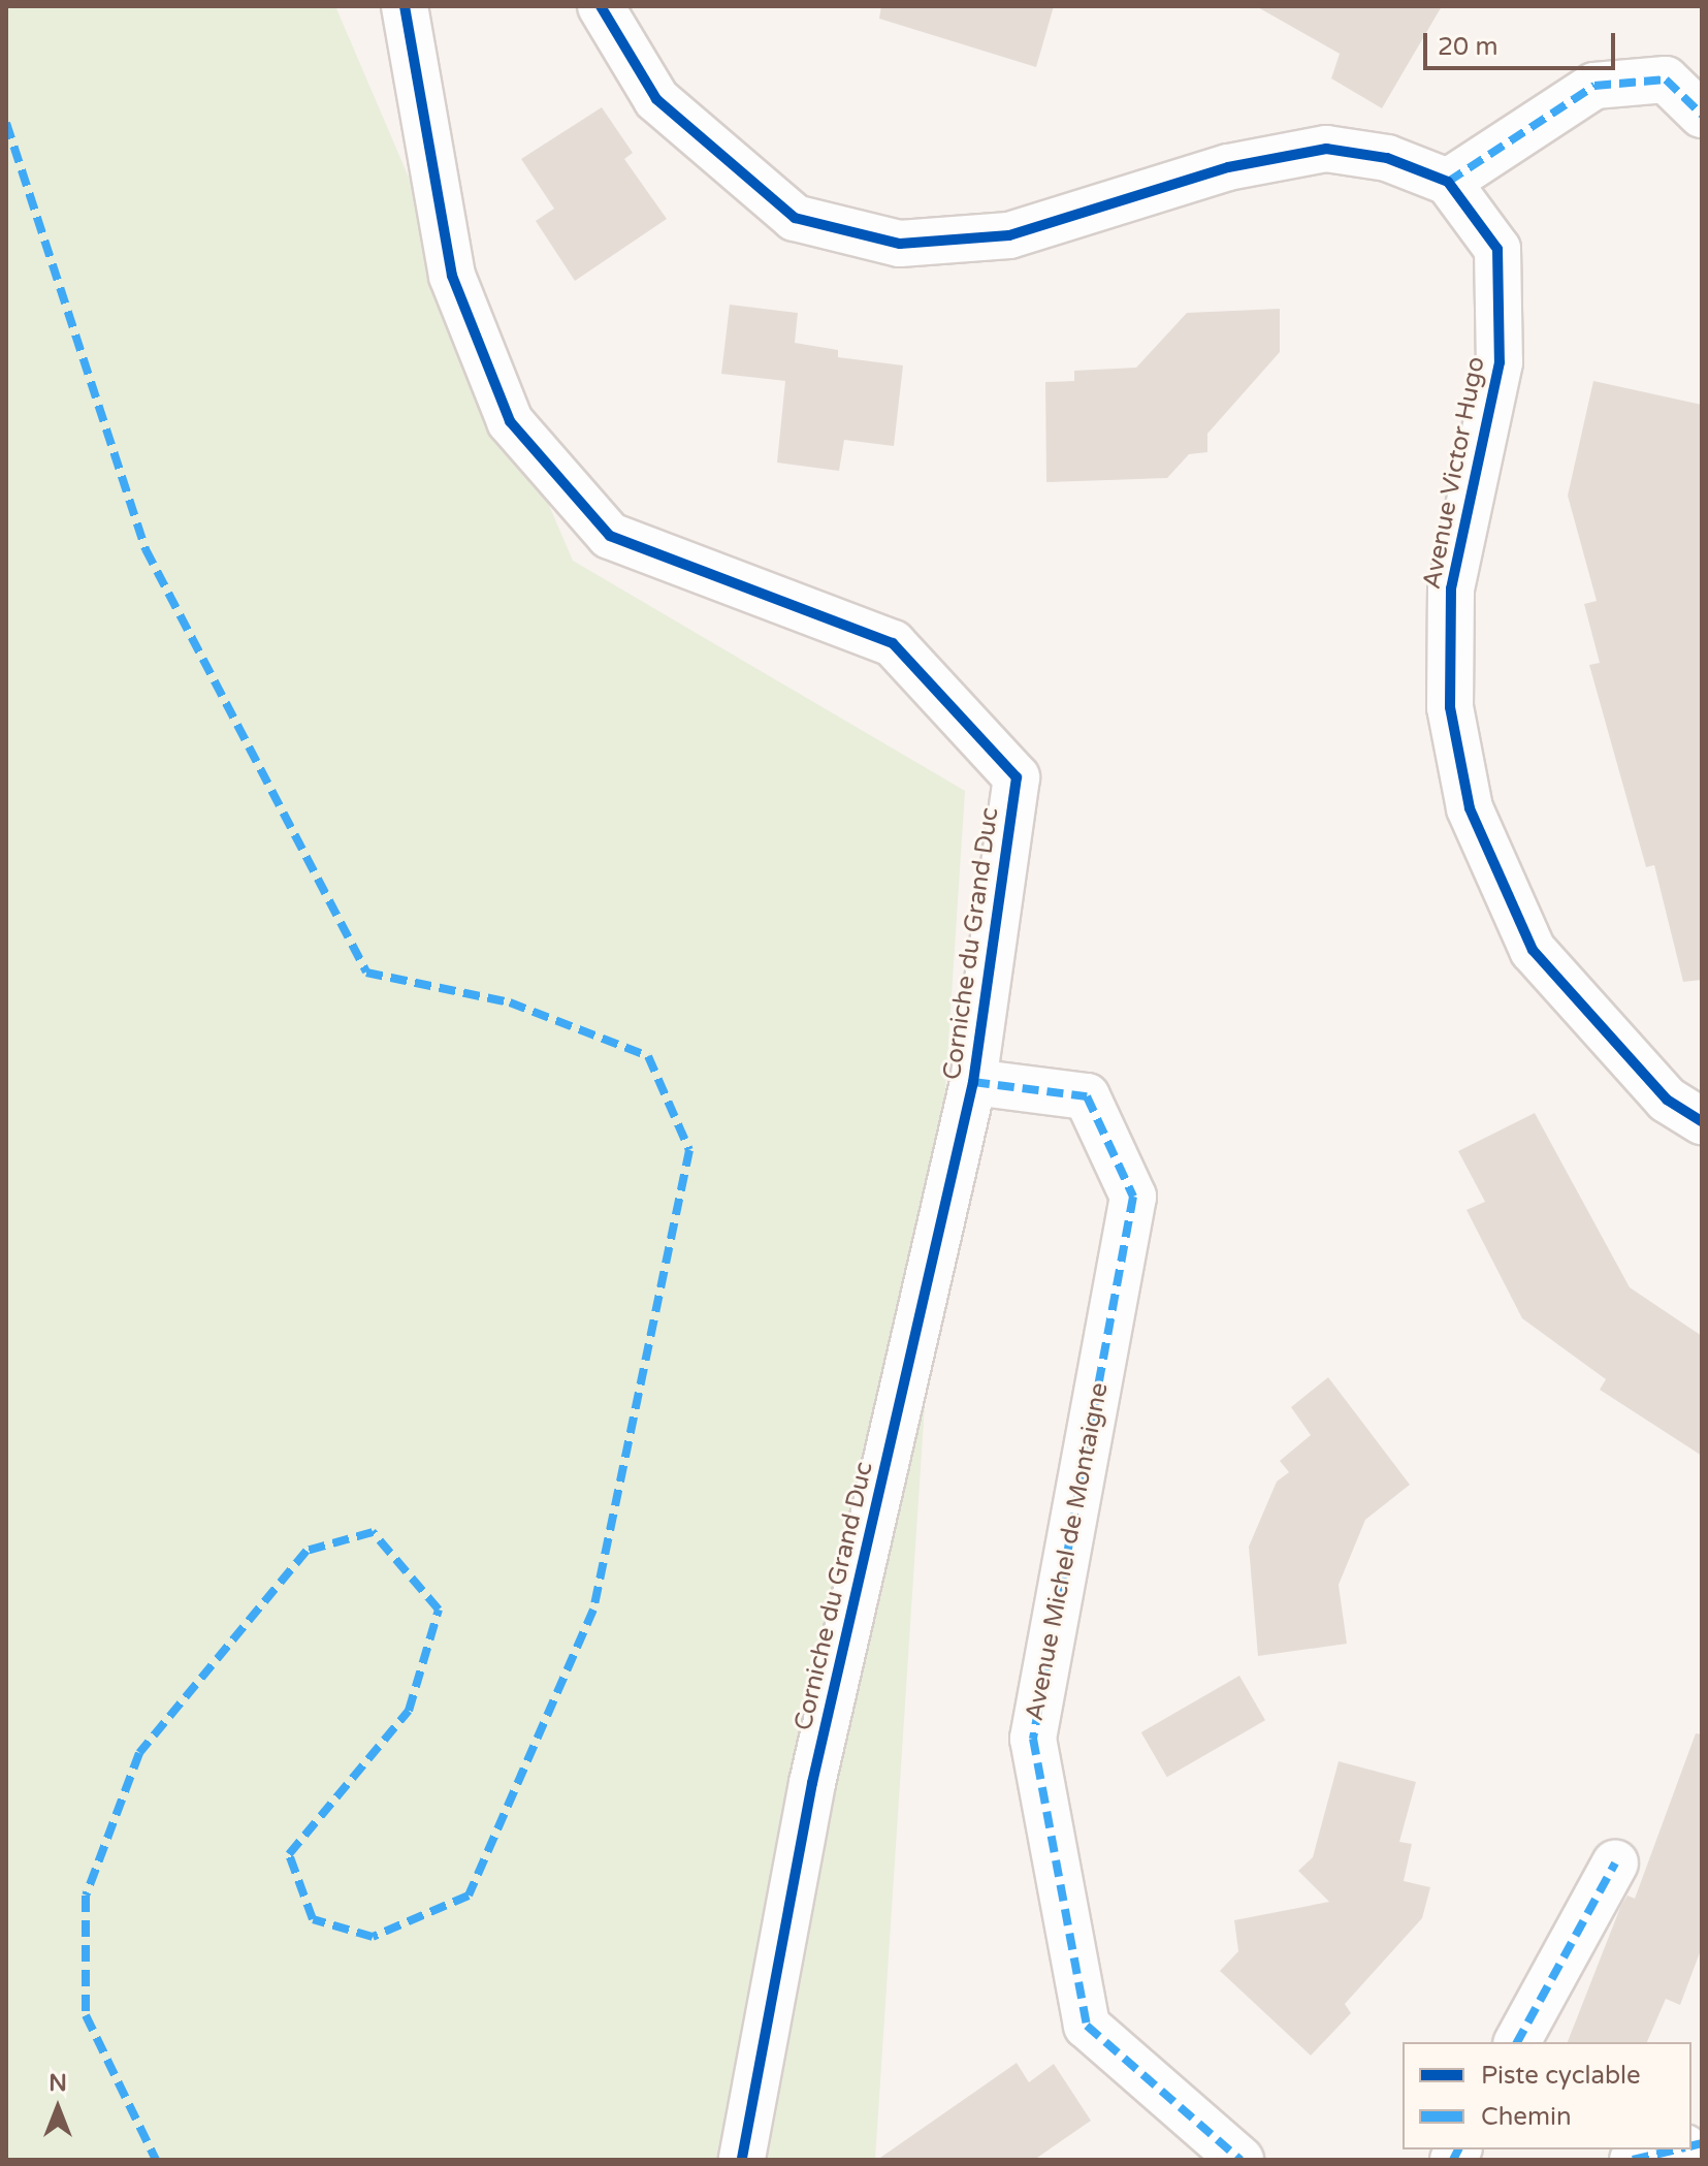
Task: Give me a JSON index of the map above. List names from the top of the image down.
{
  "streets": {
    "street": ["Avenue Victor Hugo", "Corniche du Grand Duc", "Avenue Michel de Montaigne"]
  },
  "crossings": [
    ["Corniche du Grand Duc", "Avenue Michel de Montaigne"]
  ],
  "legend": ["Piste cyclable", "Chemin"],
  "scale_bar": "20 m",
  "north": "top"
}
